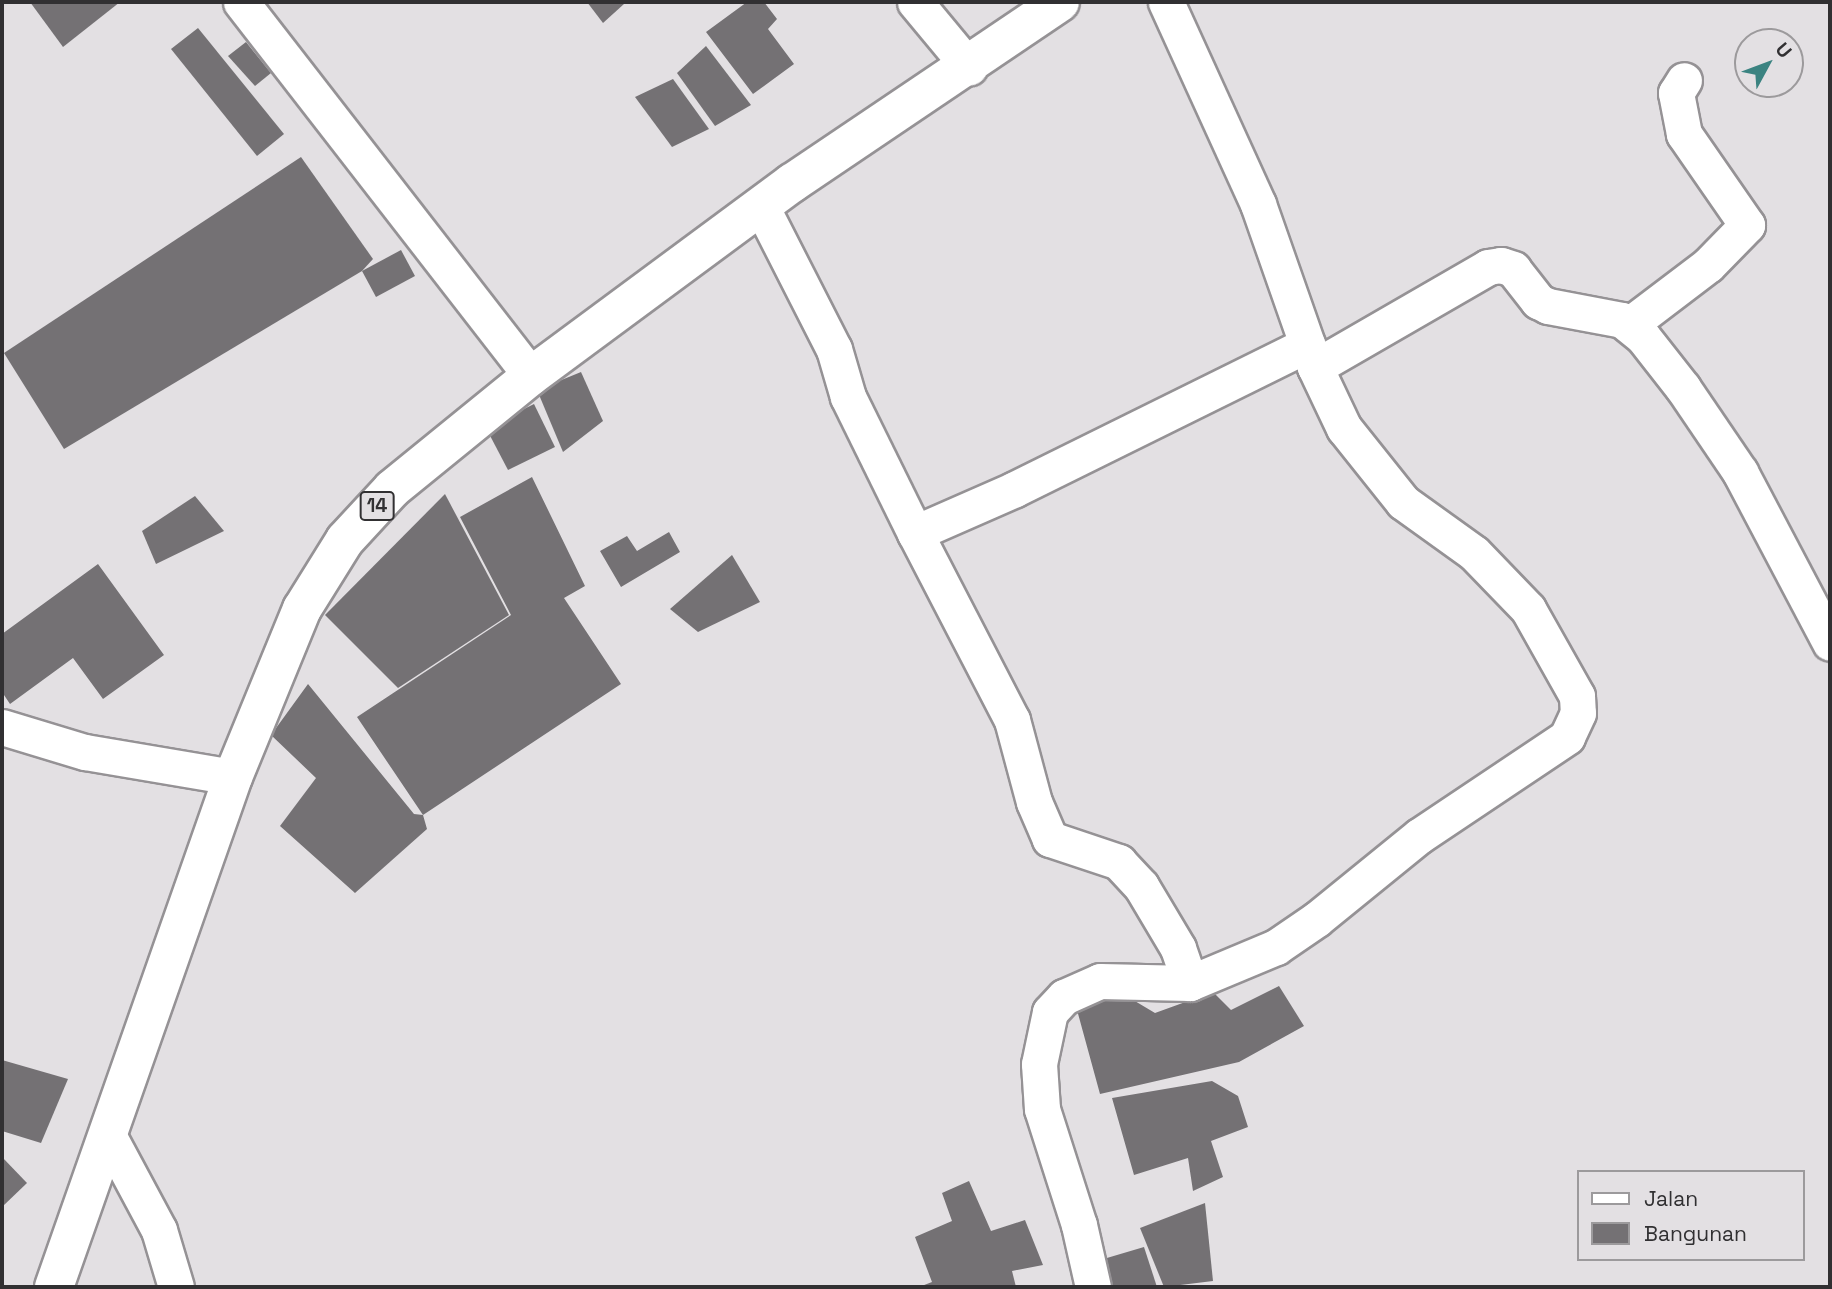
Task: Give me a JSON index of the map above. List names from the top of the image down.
{
  "streets": {
    "highway": ["14"]
  },
  "legend": ["Jalan", "Bangunan"],
  "north": "top right"
}
